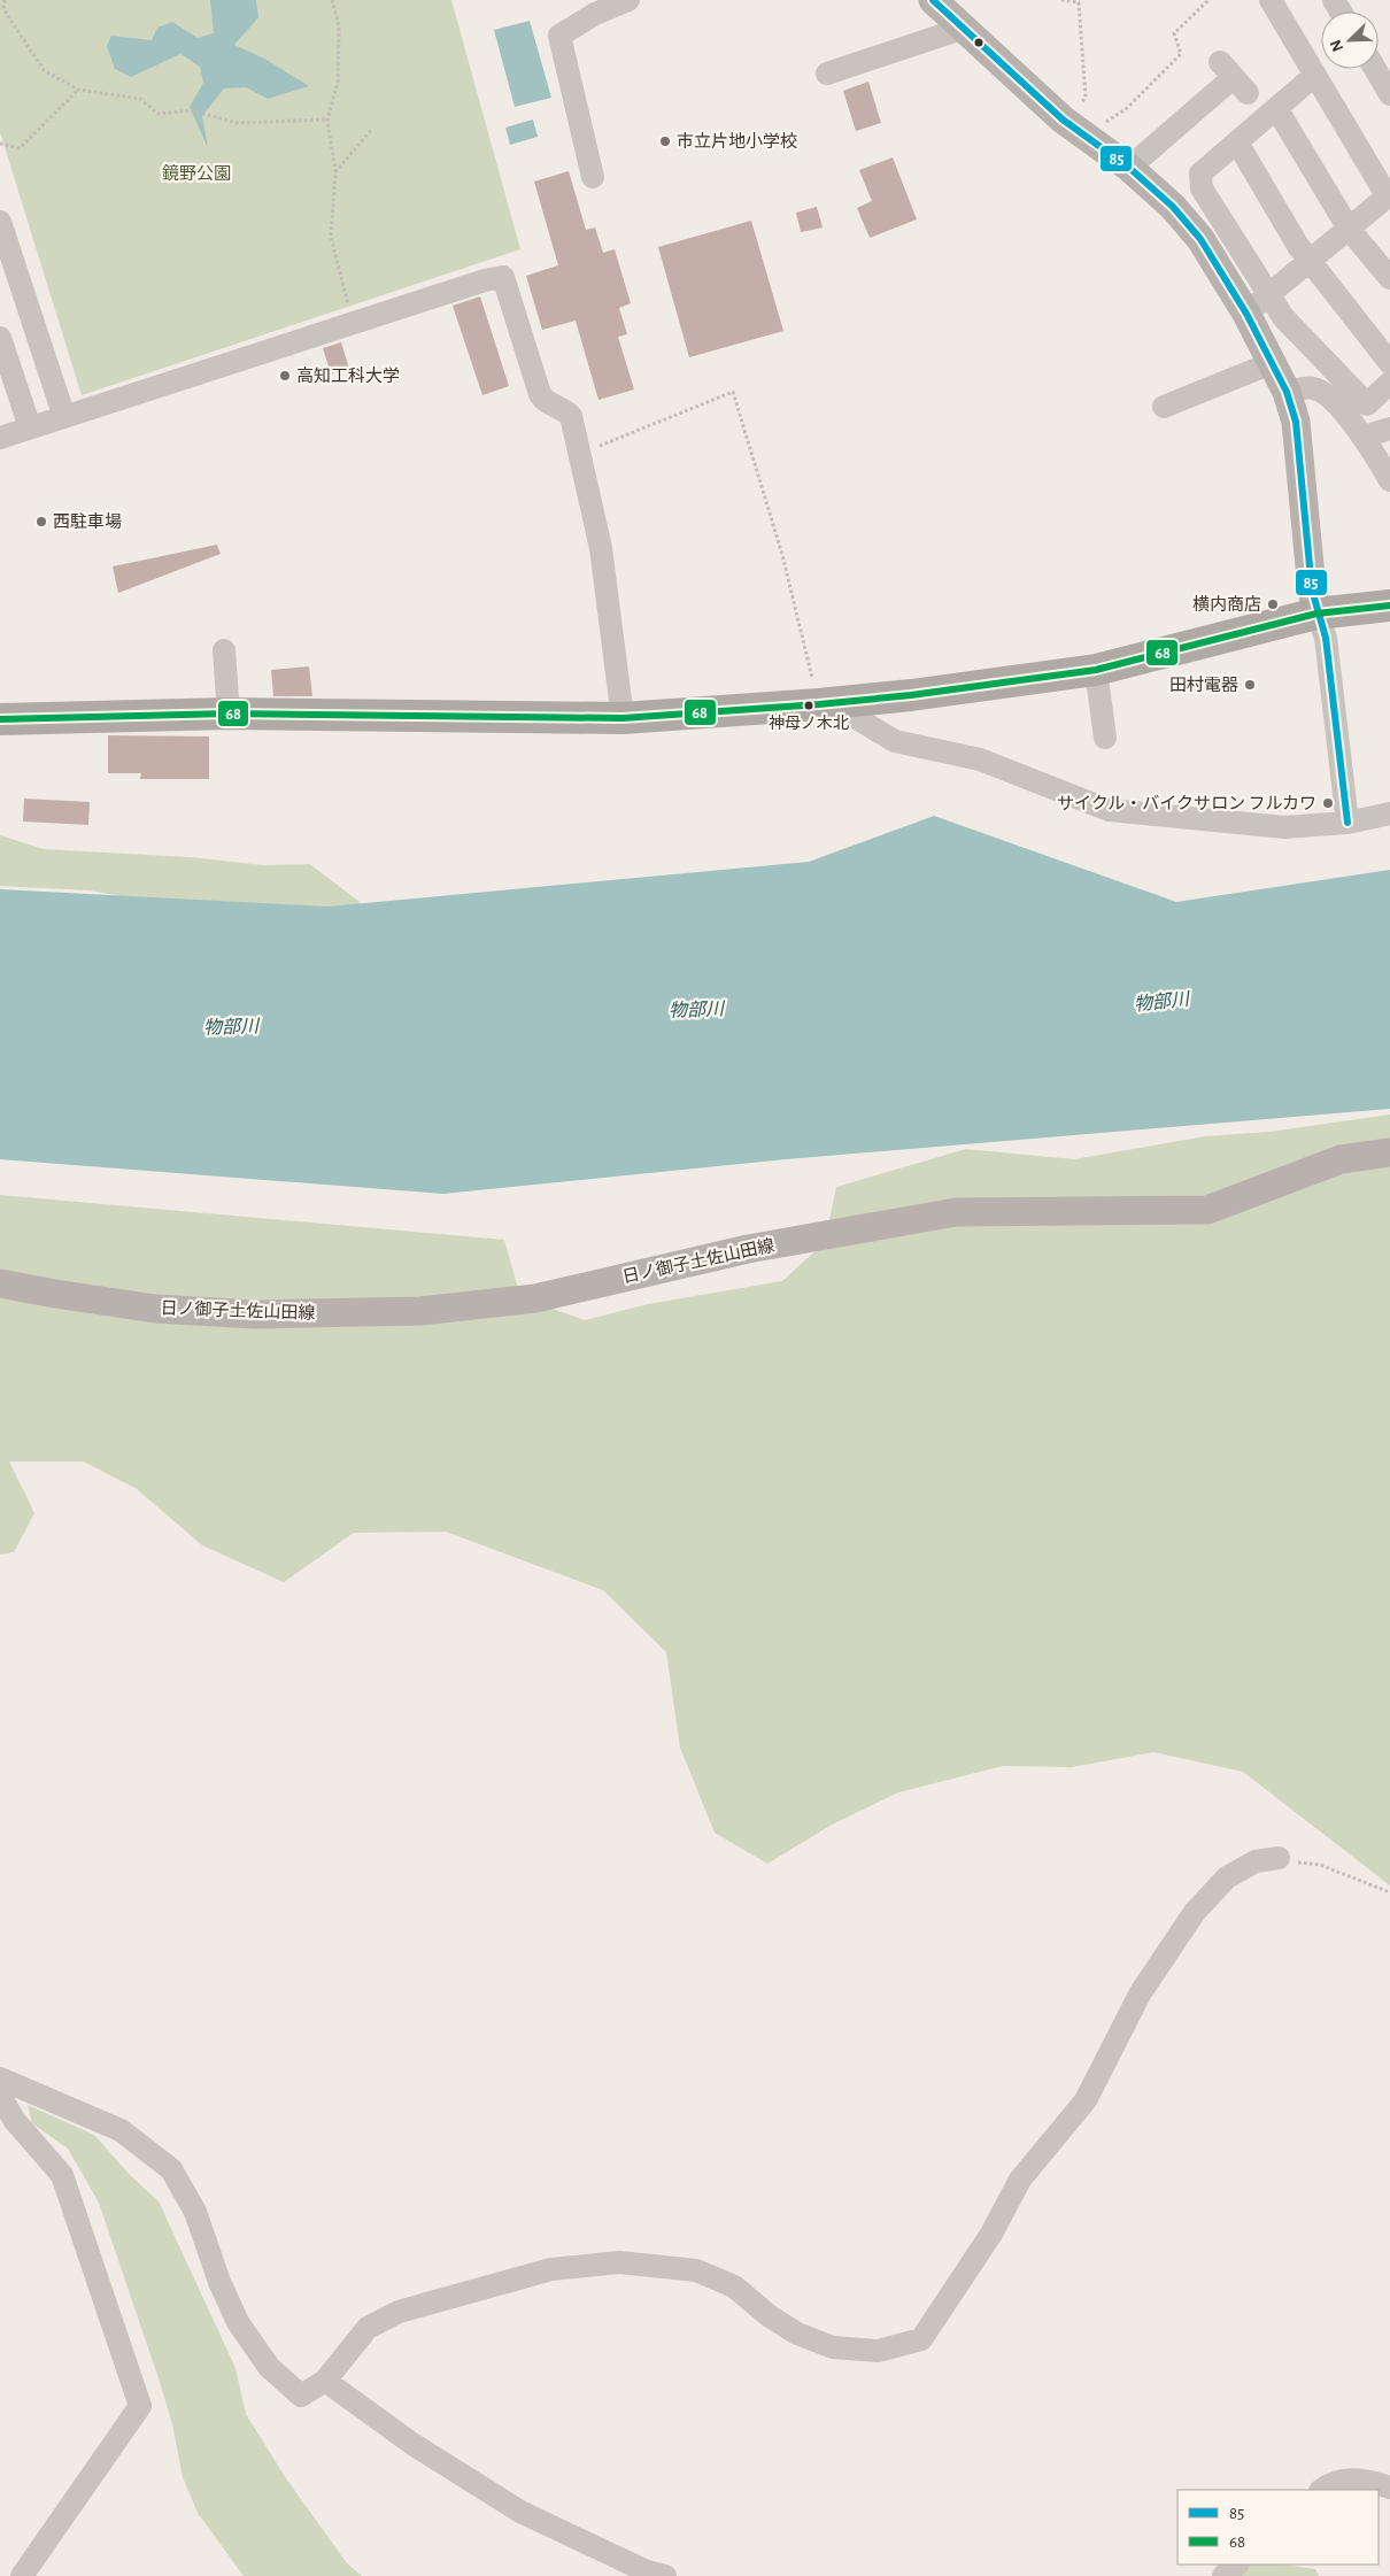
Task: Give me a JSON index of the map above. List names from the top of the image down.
{
  "streets": {
    "main road": ["日ノ御子土佐山田線"]
  },
  "water": ["物部川"],
  "parks": ["鏡野公園"],
  "places": [
    "市立片地小学校",
    "高知工科大学",
    "西駐車場",
    "横内商店",
    "田村電器",
    "神母ノ木北",
    "サイクル・バイクサロン フルカワ"
  ],
  "lines": ["transit line 85", "transit line 68"],
  "legend": ["85", "68"],
  "north": "bottom left"
}
